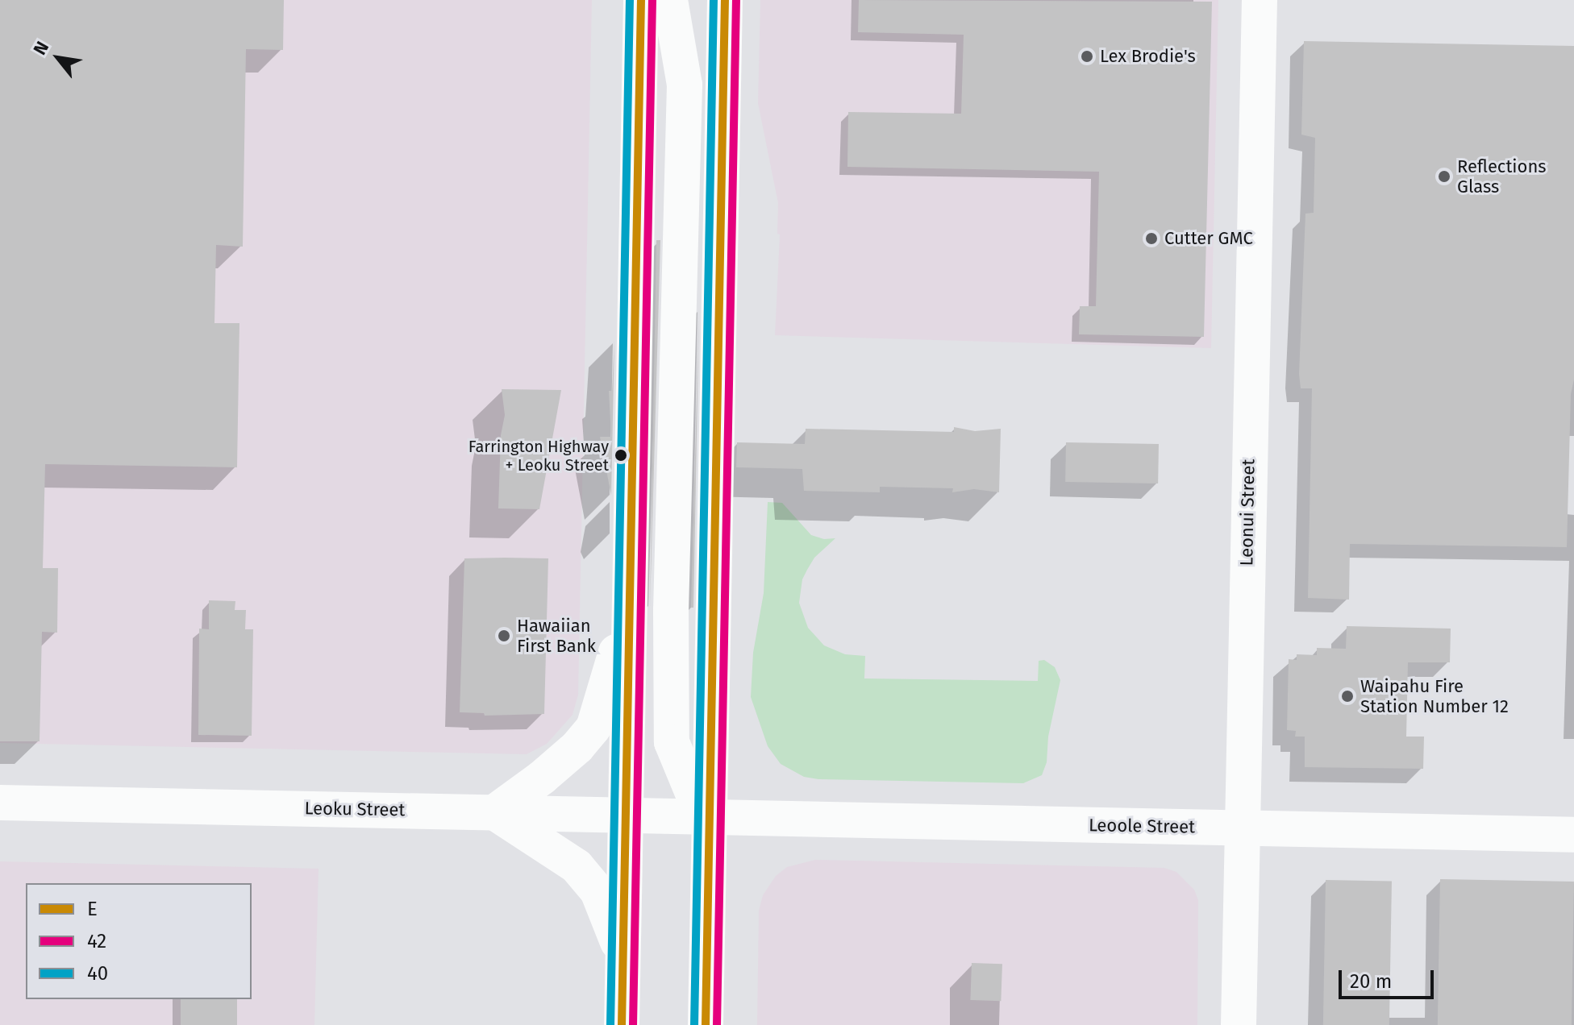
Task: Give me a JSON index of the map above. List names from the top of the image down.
{
  "streets": {
    "main road": ["Leonui Street", "Leoku Street", "Leoole Street"]
  },
  "crossings": [
    ["Leonui Street", "Leoole Street"],
    ["Leoku Street", "Leoole Street"]
  ],
  "places": [
    "Lex Brodie's",
    "Reflections Glass",
    "Cutter GMC",
    "Farrington Highway + Leoku Street",
    "Hawaiian First Bank",
    "Waipahu Fire Station Number 12"
  ],
  "lines": ["transit line E", "transit line 42", "transit line 40"],
  "legend": ["E", "42", "40"],
  "scale_bar": "20 m",
  "north": "top left"
}
